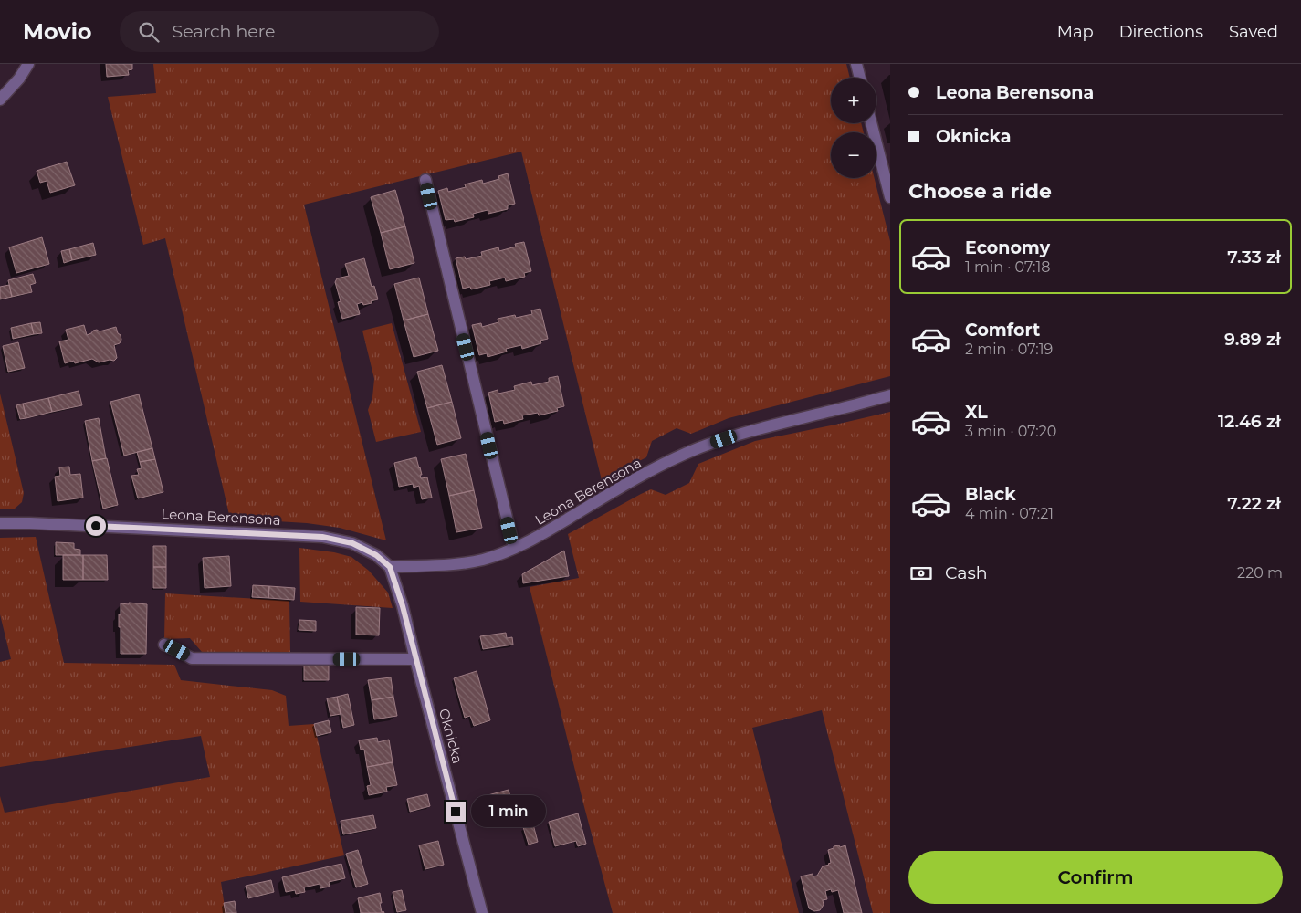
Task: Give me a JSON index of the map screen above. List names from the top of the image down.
{
  "streets": {
    "street": ["Leona Berensona", "Oknicka"]
  },
  "crossings": [
    ["Leona Berensona", "Oknicka"]
  ],
  "page": {
    "header": "Movio",
    "search": "Search here",
    "nav": ["Map", "Directions", "Saved"],
    "banner": ["Leona Berensona", "Oknicka"],
    "map_buttons": ["+", "−"],
    "heading": "Choose a ride",
    "list": [
      {
        "name": "Economy",
        "note": "1 min · 07:18",
        "value": "7.33 zł"
      },
      {
        "name": "Comfort",
        "note": "2 min · 07:19",
        "value": "9.89 zł"
      },
      {
        "name": "XL",
        "note": "3 min · 07:20",
        "value": "12.46 zł"
      },
      {
        "name": "Black",
        "note": "4 min · 07:21",
        "value": "7.22 zł"
      }
    ],
    "pay": ["Cash", "220 m"],
    "bubble": "1 min",
    "buttons": "Confirm"
  }
}
